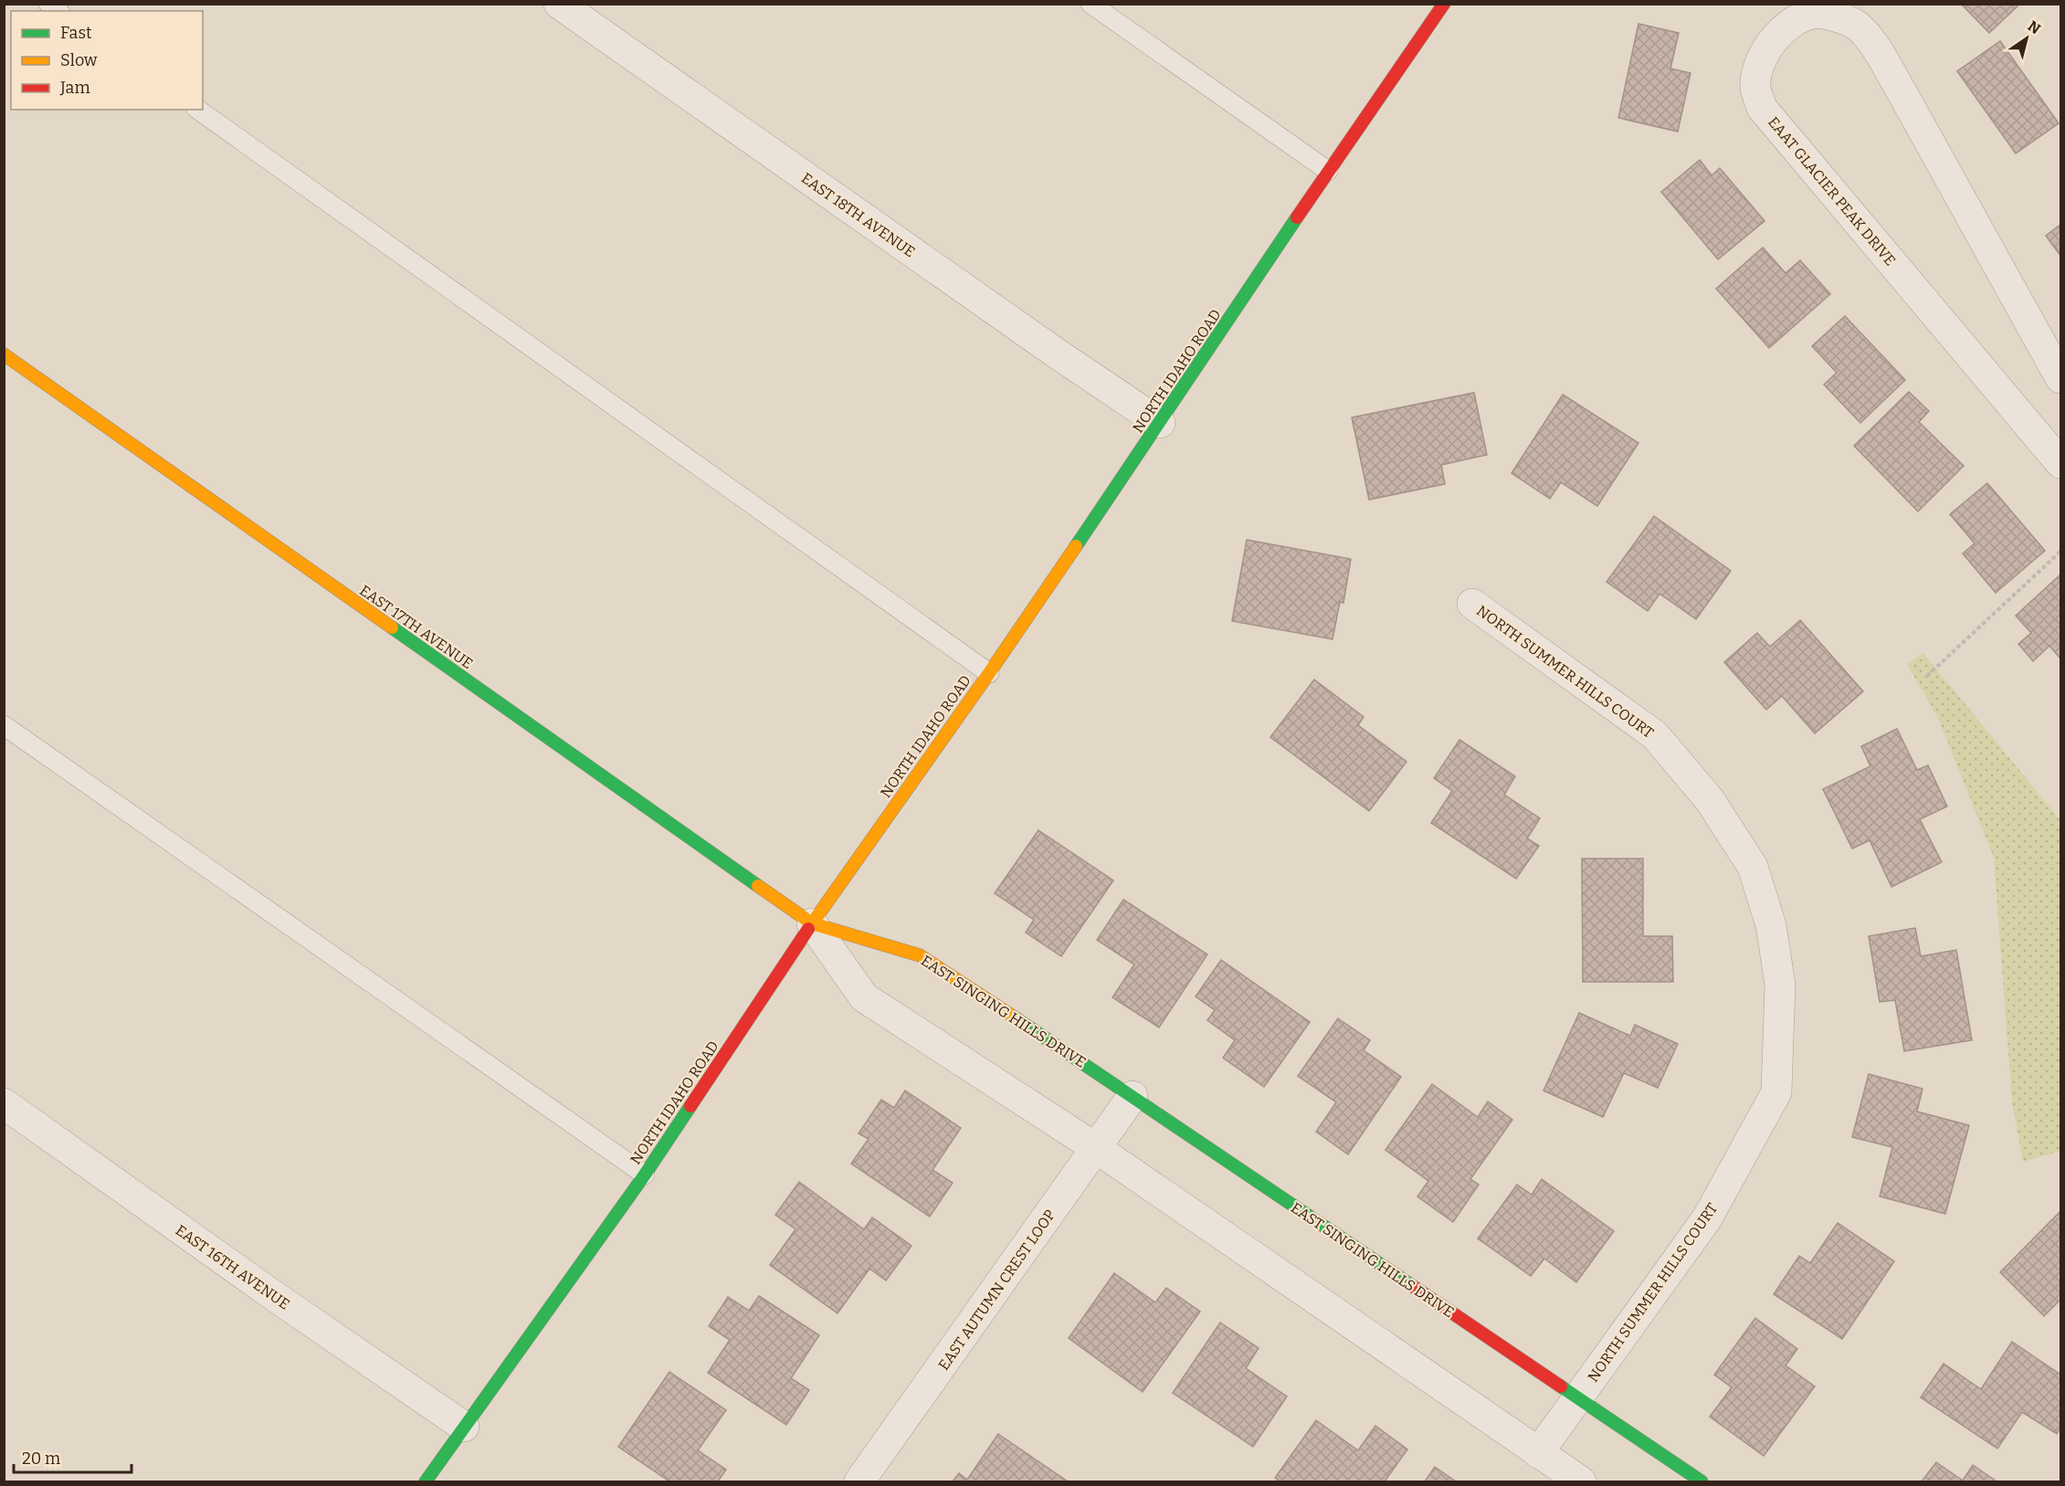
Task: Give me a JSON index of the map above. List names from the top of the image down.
{
  "streets": {
    "street": [
      "EAAT GLACIER PEAK DRIVE",
      "EAST 18TH AVENUE",
      "NORTH IDAHO ROAD",
      "EAST 17TH AVENUE",
      "NORTH SUMMER HILLS COURT",
      "EAST SINGING HILLS DRIVE",
      "EAST 16TH AVENUE",
      "EAST AUTUMN CREST LOOP"
    ]
  },
  "crossings": [
    ["EAST 18TH AVENUE", "NORTH IDAHO ROAD"],
    ["NORTH IDAHO ROAD", "EAST 17TH AVENUE"],
    ["NORTH IDAHO ROAD", "EAST SINGING HILLS DRIVE"],
    ["NORTH IDAHO ROAD", "EAST 16TH AVENUE"],
    ["EAST 17TH AVENUE", "EAST SINGING HILLS DRIVE"],
    ["NORTH SUMMER HILLS COURT", "EAST SINGING HILLS DRIVE"],
    ["EAST SINGING HILLS DRIVE", "EAST AUTUMN CREST LOOP"]
  ],
  "legend": ["Fast", "Slow", "Jam"],
  "scale_bar": "20 m",
  "north": "top right"
}
